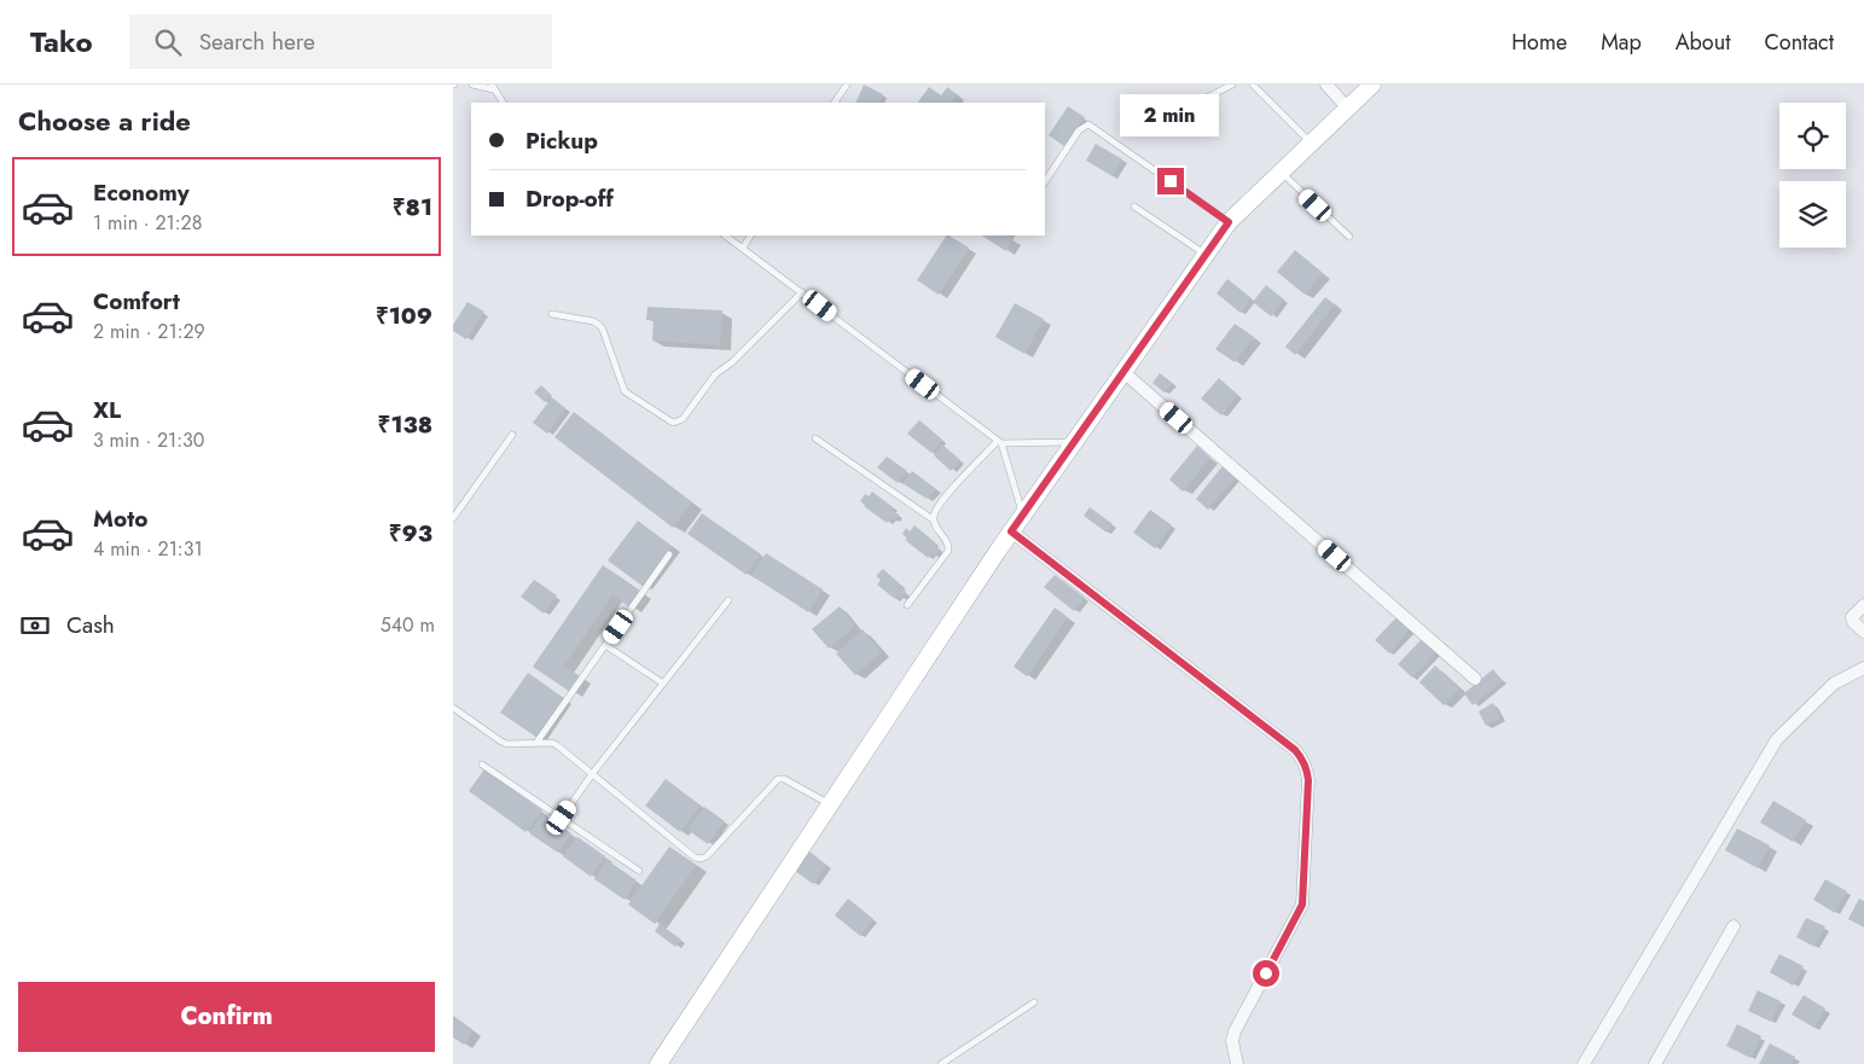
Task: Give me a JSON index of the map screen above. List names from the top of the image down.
{
  "page": {
    "header": "Tako",
    "search": "Search here",
    "nav": [
      "Home",
      "Map",
      "About",
      "Contact"
    ],
    "heading": "Choose a ride",
    "bubble": "2 min",
    "banner": ["Pickup", "Drop-off"],
    "list": [
      {
        "name": "Economy",
        "note": "1 min · 21:28",
        "value": "₹81"
      },
      {
        "name": "Comfort",
        "note": "2 min · 21:29",
        "value": "₹109"
      },
      {
        "name": "XL",
        "note": "3 min · 21:30",
        "value": "₹138"
      },
      {
        "name": "Moto",
        "note": "4 min · 21:31",
        "value": "₹93"
      }
    ],
    "pay": ["Cash", "540 m"],
    "buttons": "Confirm"
  }
}
